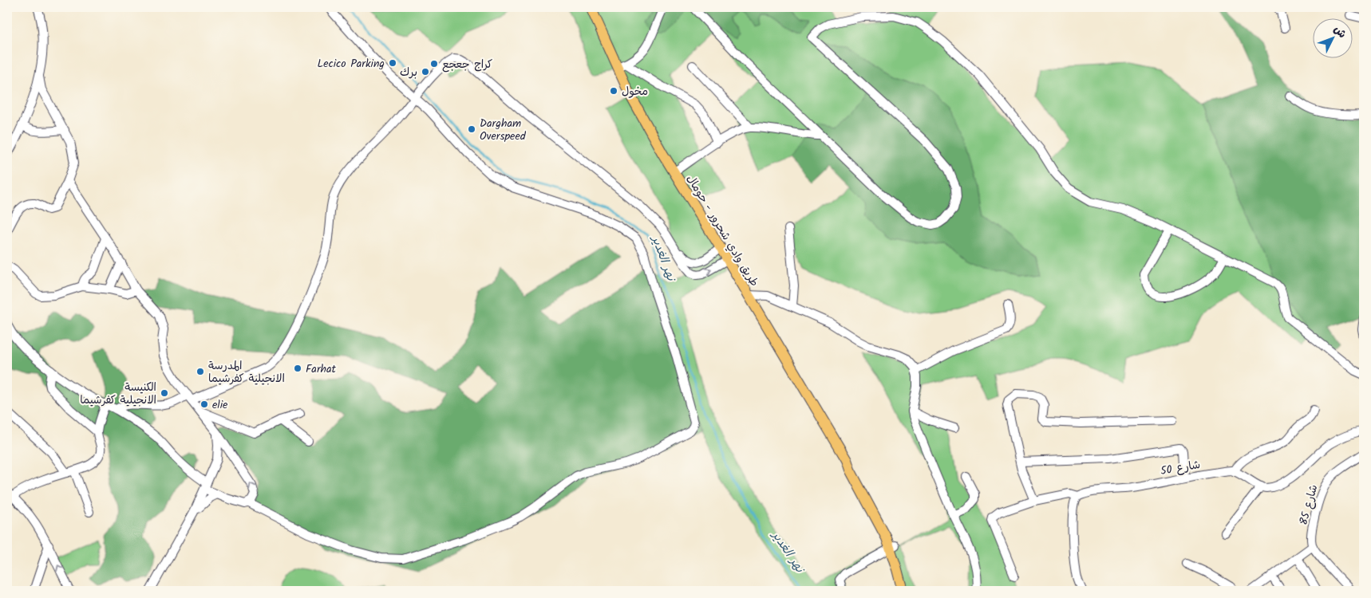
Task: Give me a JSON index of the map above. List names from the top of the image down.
{
  "streets": {
    "main road": ["طريق وادي شحرور - حومال"],
    "street": ["شارع 50", "شارع 85"]
  },
  "water": ["نهر الغدير"],
  "places": [
    "Lecico Parking",
    "كراج جعجع",
    "برك",
    "مخول",
    "Dargham Overspeed",
    "Farhat",
    "المدرسة الانجيلية كفرشيما",
    "الكنيسة الانجيلية كفرشيما",
    "elie"
  ],
  "north": "top right"
}
